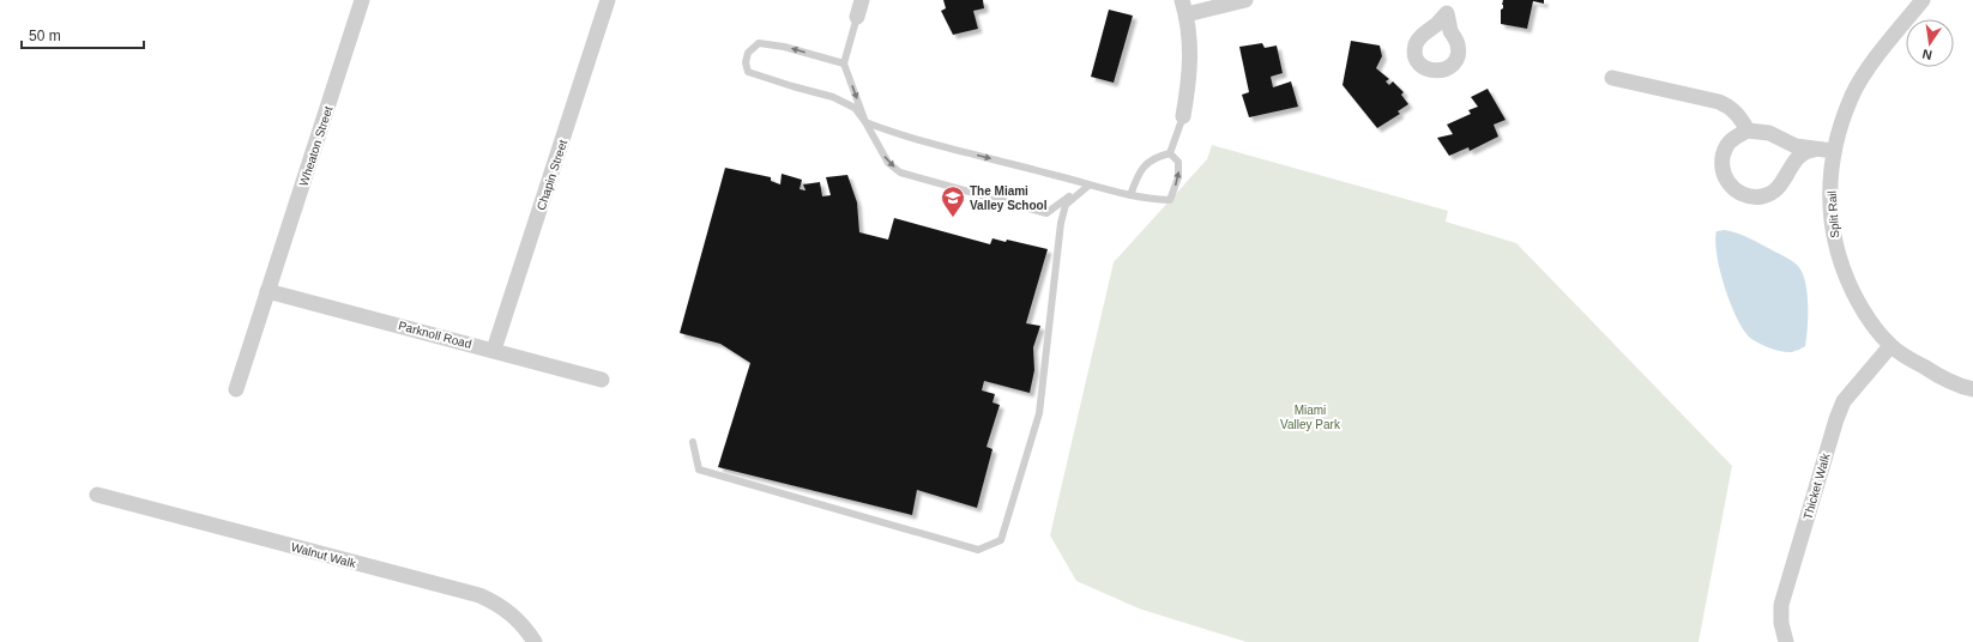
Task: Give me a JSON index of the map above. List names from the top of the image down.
{
  "streets": {
    "street": [
      "Wheaton Street",
      "Chapin Street",
      "Split Rail",
      "Parknoll Road",
      "Thicket Walk",
      "Walnut Walk"
    ]
  },
  "crossings": [
    ["Wheaton Street", "Parknoll Road"],
    ["Chapin Street", "Parknoll Road"],
    ["Split Rail", "Thicket Walk"]
  ],
  "parks": ["Miami Valley Park"],
  "places": {
    "school or university": ["The Miami Valley School"]
  },
  "scale_bar": "50 m",
  "north": "bottom"
}
